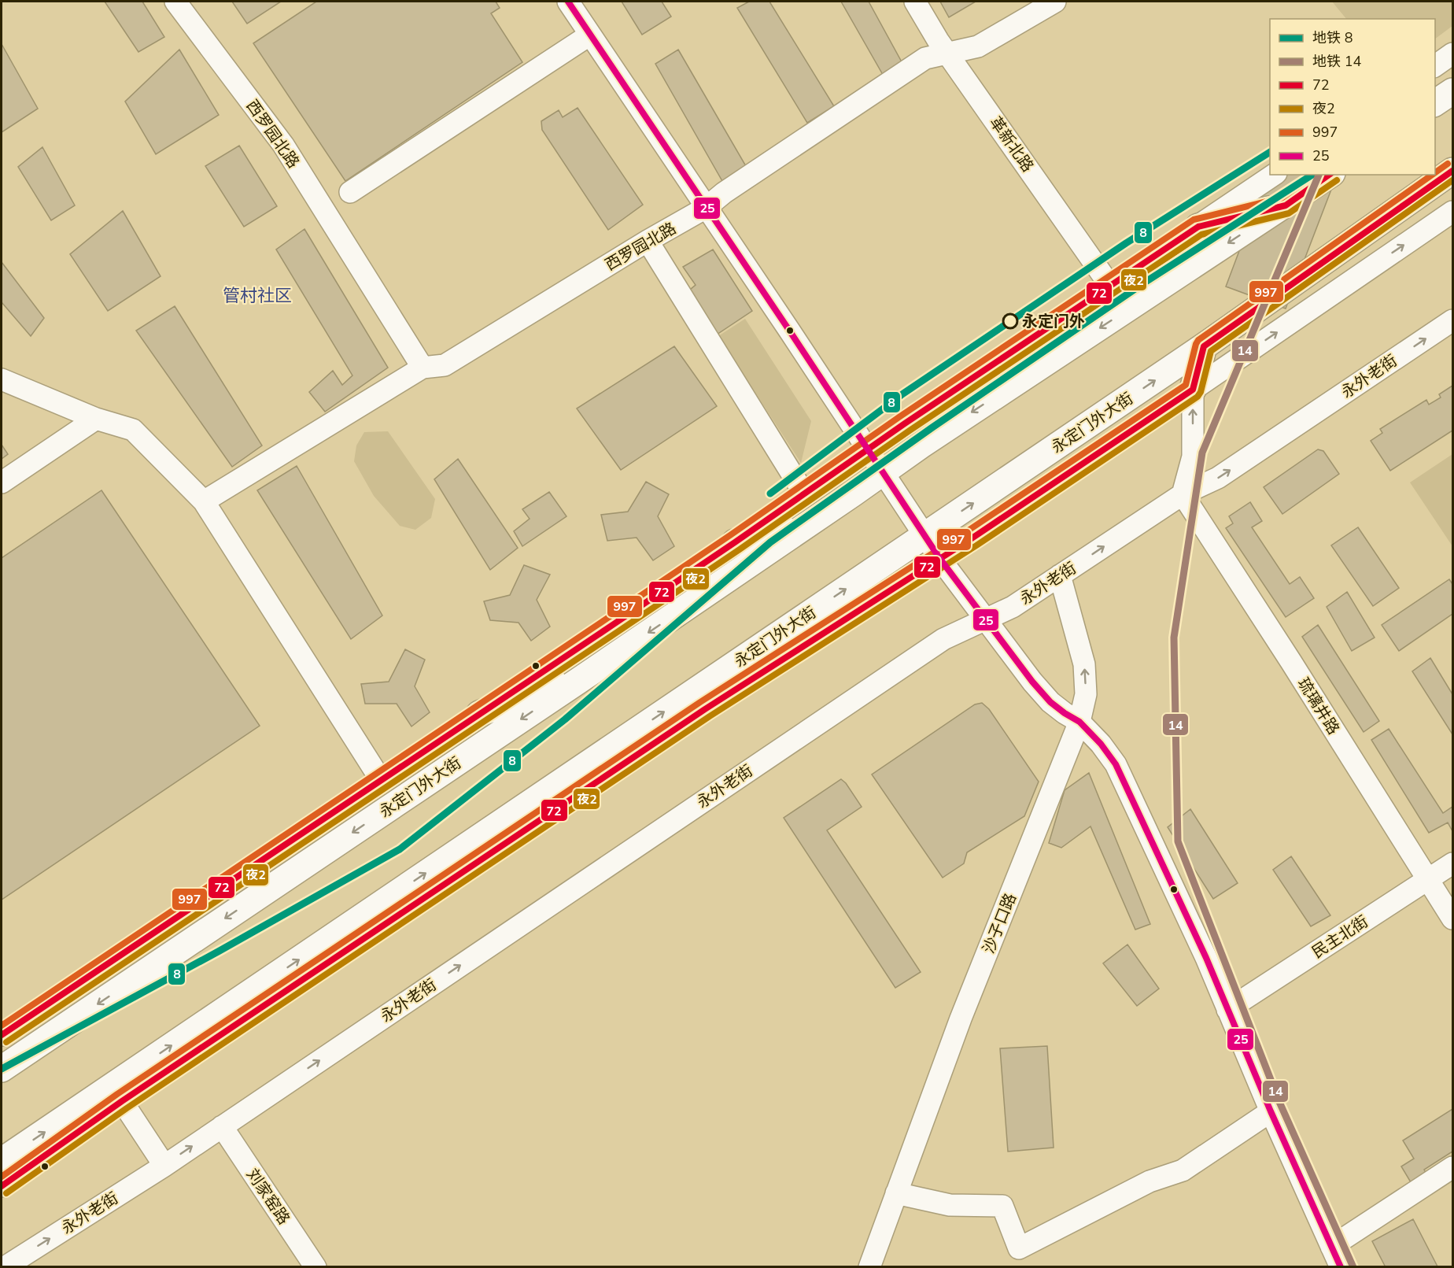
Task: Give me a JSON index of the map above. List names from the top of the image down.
{
  "streets": {
    "highway": ["永定门外大街"],
    "street": [
      "西罗园北路",
      "革新北路",
      "永外老街",
      "琉璃井路",
      "沙子口路",
      "民主北街",
      "刘家窑路"
    ]
  },
  "crossings": [
    ["西罗园北路", "革新北路"],
    ["革新北路", "永定门外大街"],
    ["永外老街", "琉璃井路"],
    ["永外老街", "沙子口路"],
    ["永外老街", "刘家窑路"],
    ["琉璃井路", "民主北街"]
  ],
  "one_way": ["永外老街"],
  "districts": ["管村社区"],
  "places": ["永定门外"],
  "lines": [
    "transit line 25",
    "metro line 8",
    "transit line 997",
    "transit line 72",
    "metro line 14",
    "transit line 夜2"
  ],
  "legend": [
    "地铁 8",
    "地铁 14",
    "72",
    "夜2",
    "997",
    "25"
  ]
}
